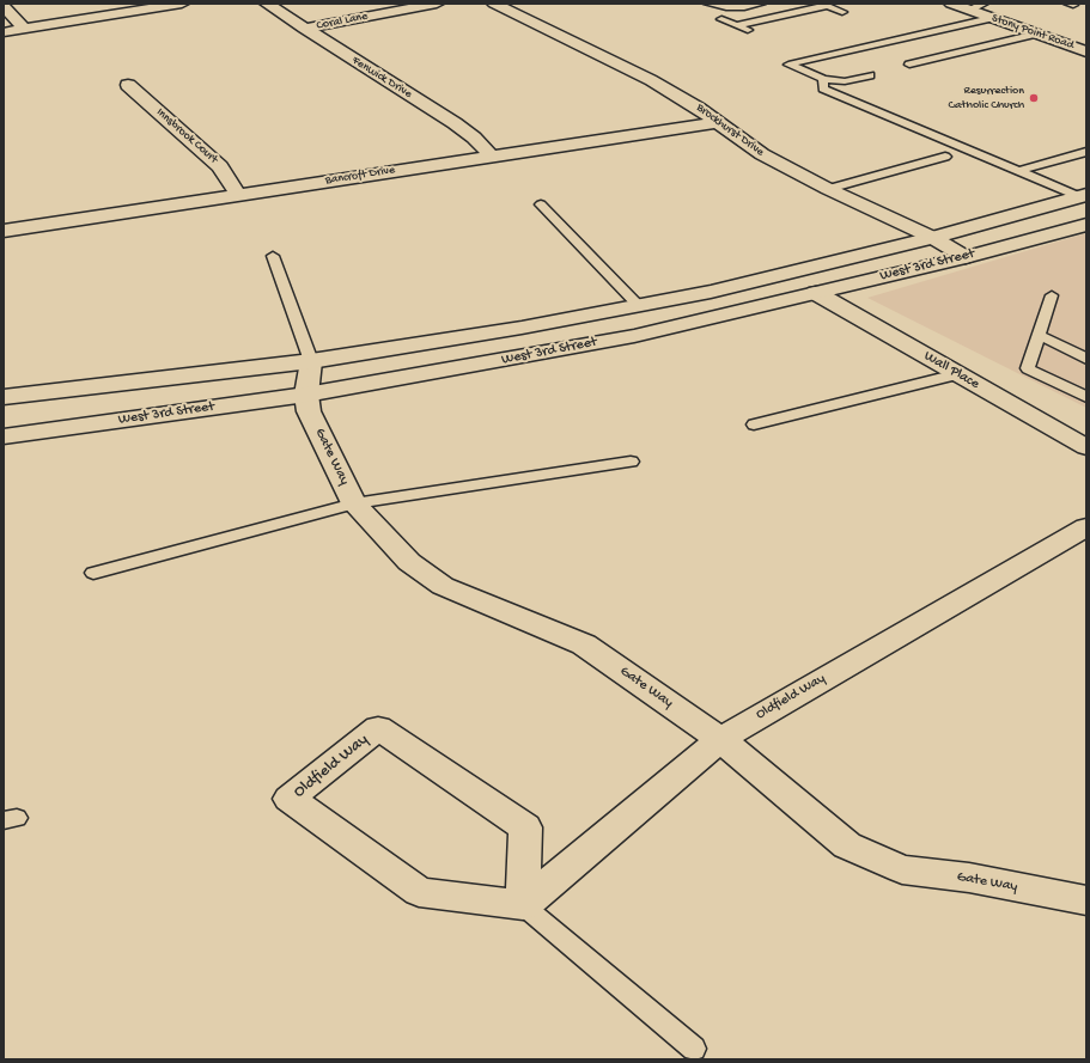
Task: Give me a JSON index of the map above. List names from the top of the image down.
{
  "streets": {
    "street": [
      "Coral Lane",
      "Stony Point Road",
      "Fenwick Drive",
      "Brockhurst Drive",
      "Innsbrook Court",
      "Bancroft Drive",
      "West 3rd Street",
      "Wall Place",
      "Gate Way",
      "Oldfield Way"
    ]
  },
  "crossings": [
    ["Coral Lane", "Fenwick Drive"],
    ["Fenwick Drive", "Bancroft Drive"],
    ["Brockhurst Drive", "Bancroft Drive"],
    ["Brockhurst Drive", "West 3rd Street"],
    ["Innsbrook Court", "Bancroft Drive"],
    ["West 3rd Street", "Wall Place"],
    ["West 3rd Street", "Gate Way"],
    ["Gate Way", "Oldfield Way"]
  ],
  "places": ["Resurrection Catholic Church"]
}
